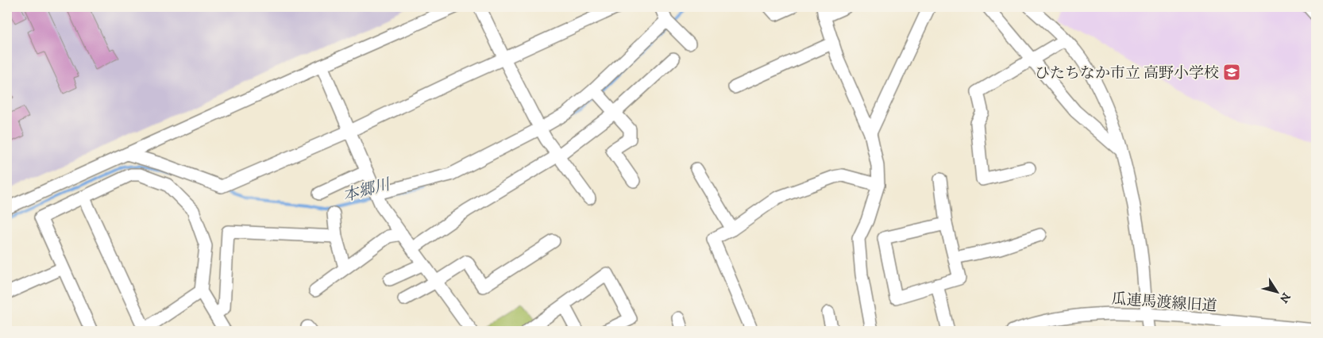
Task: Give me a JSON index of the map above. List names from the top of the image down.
{
  "streets": {
    "street": ["瓜連馬渡線旧道"]
  },
  "water": ["本郷川"],
  "places": {
    "school or university": ["ひたちなか市立 高野小学校"]
  },
  "north": "bottom right"
}
